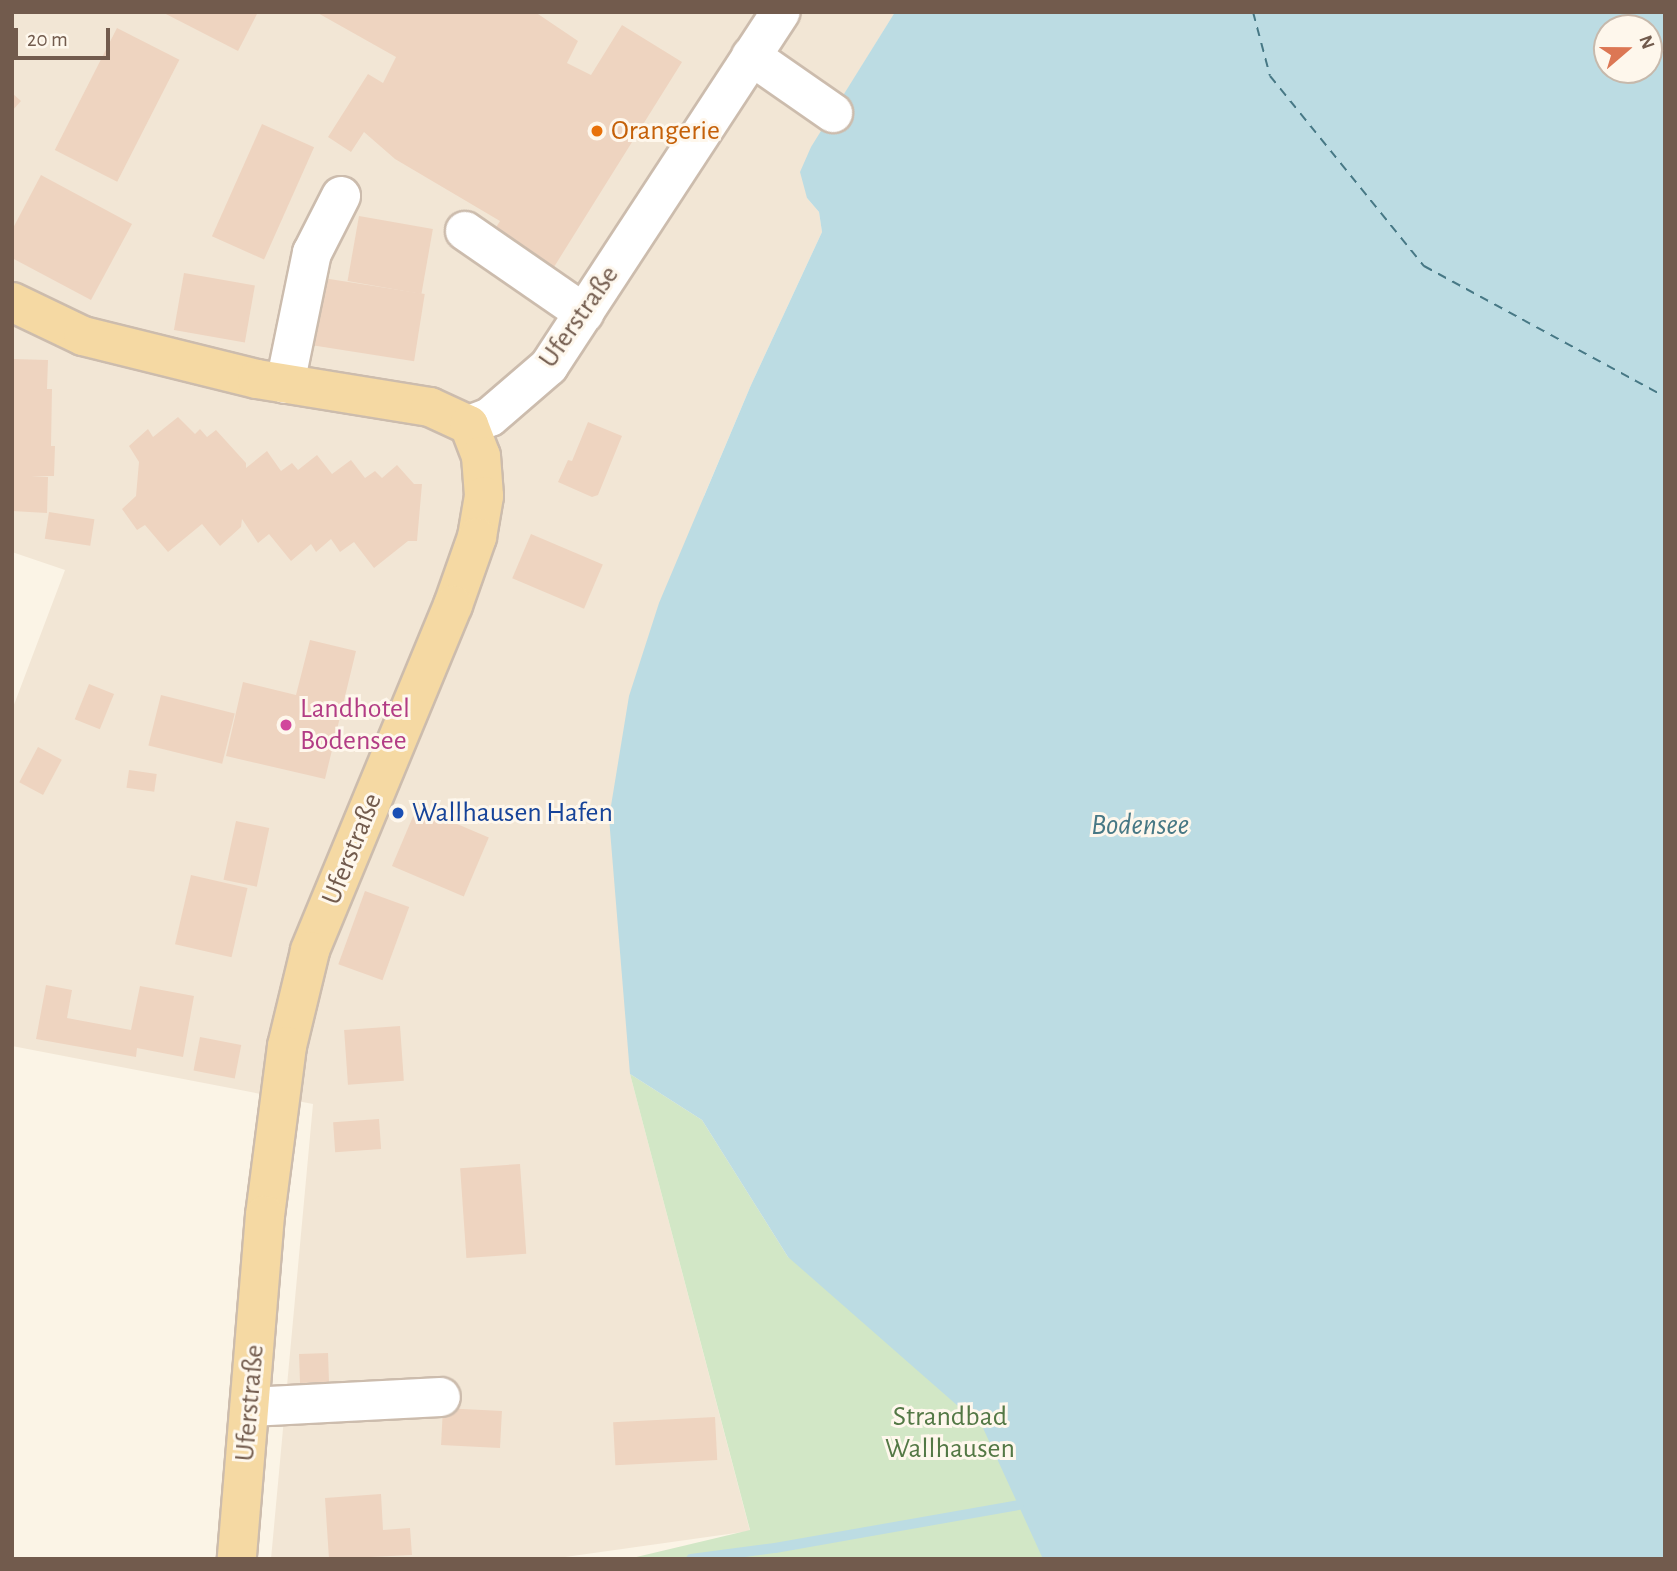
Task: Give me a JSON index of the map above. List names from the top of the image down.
{
  "streets": {
    "main road": ["Uferstraße"]
  },
  "water": ["Bodensee"],
  "parks": ["Strandbad Wallhausen"],
  "places": ["Orangerie", "Landhotel Bodensee", "Wallhausen Hafen"],
  "scale_bar": "20 m",
  "north": "right"
}
